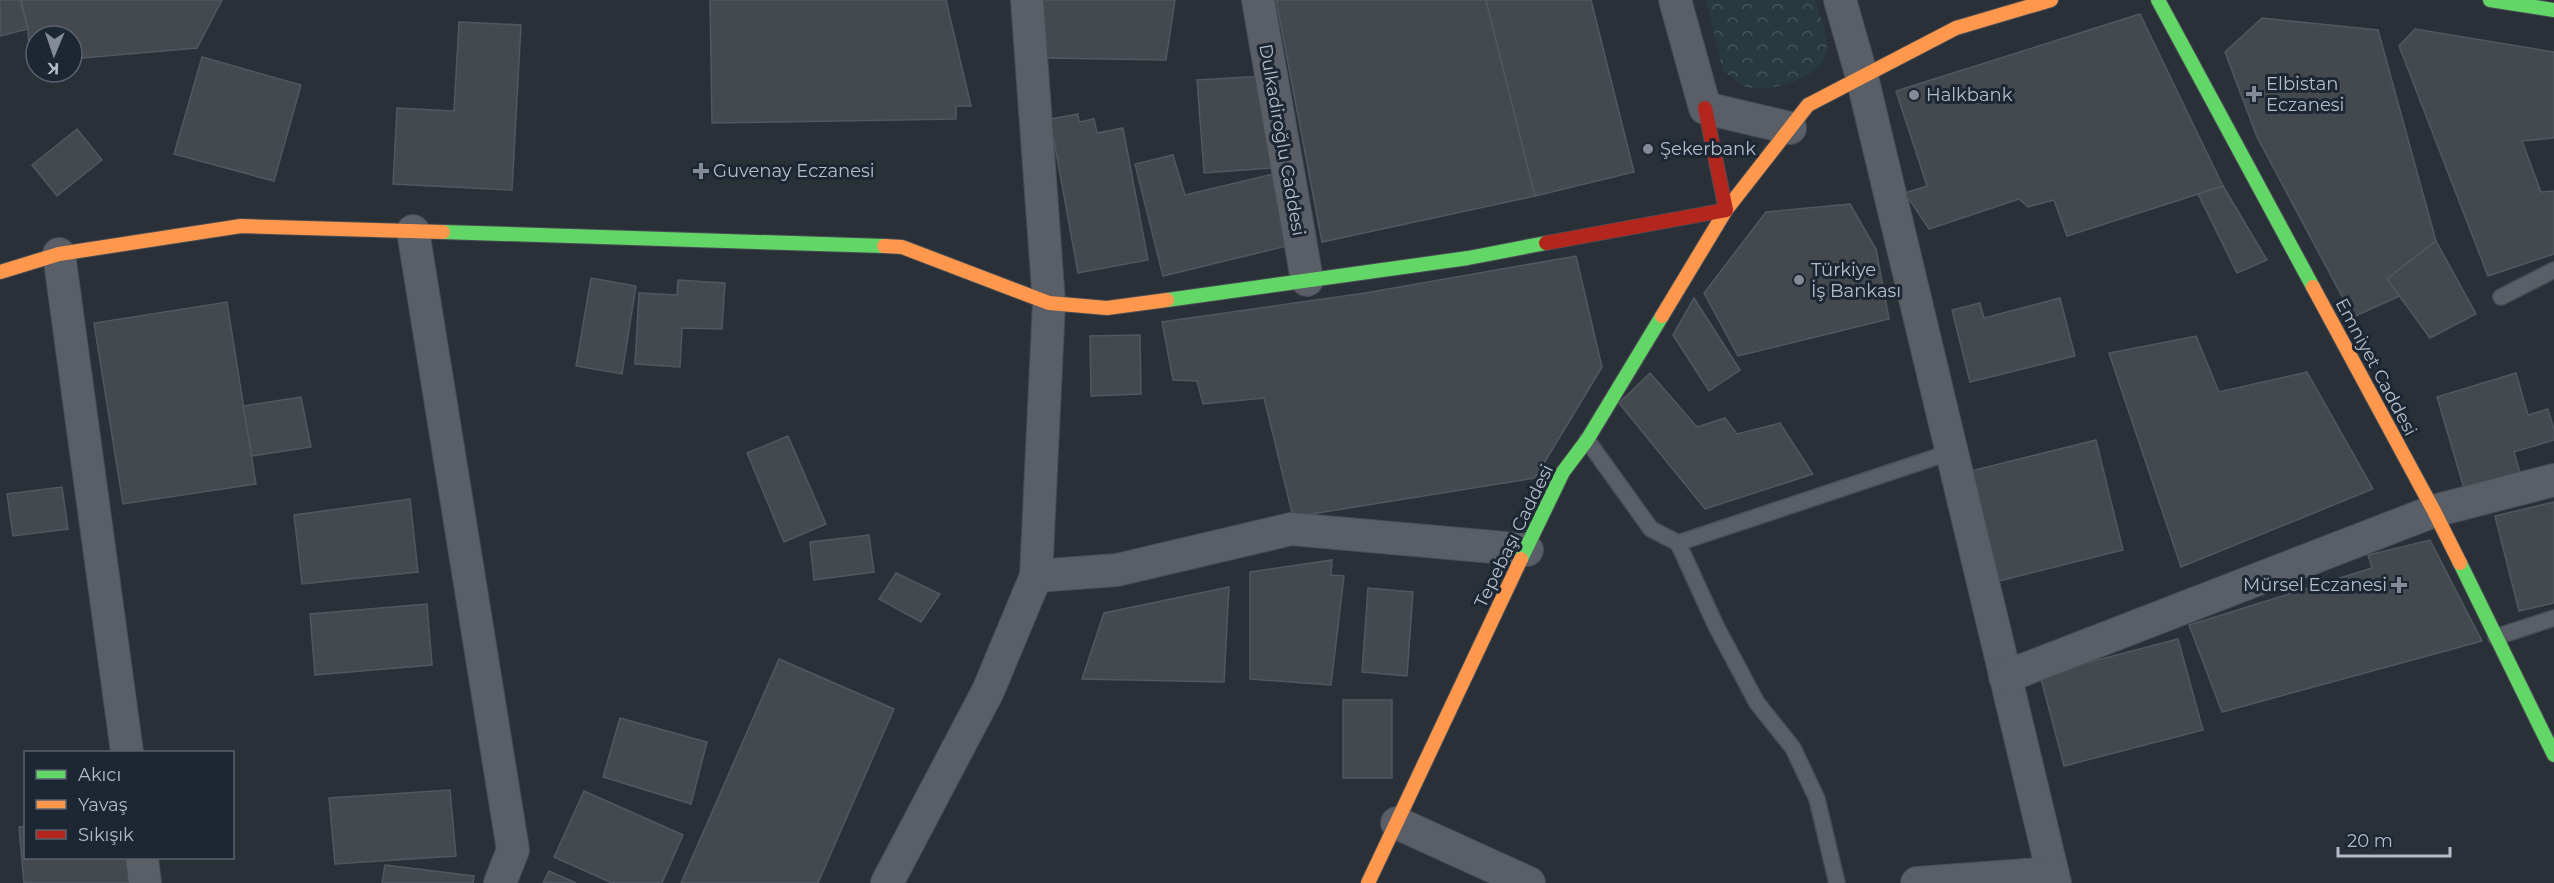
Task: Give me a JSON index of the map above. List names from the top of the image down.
{
  "streets": {
    "street": ["Dulkadiroğlu Caddesi", "Emniyet Caddesi", "Tepebaşı Caddesi"]
  },
  "places": {
    "health": ["Elbistan Eczanesi", "Guvenay Eczanesi", "Mürsel Eczanesi"],
    "other": ["Halkbank", "Şekerbank", "Türkiye İş Bankası"]
  },
  "legend": ["Akıcı", "Yavaş", "Sıkışık"],
  "scale_bar": "20 m",
  "north": "bottom"
}
